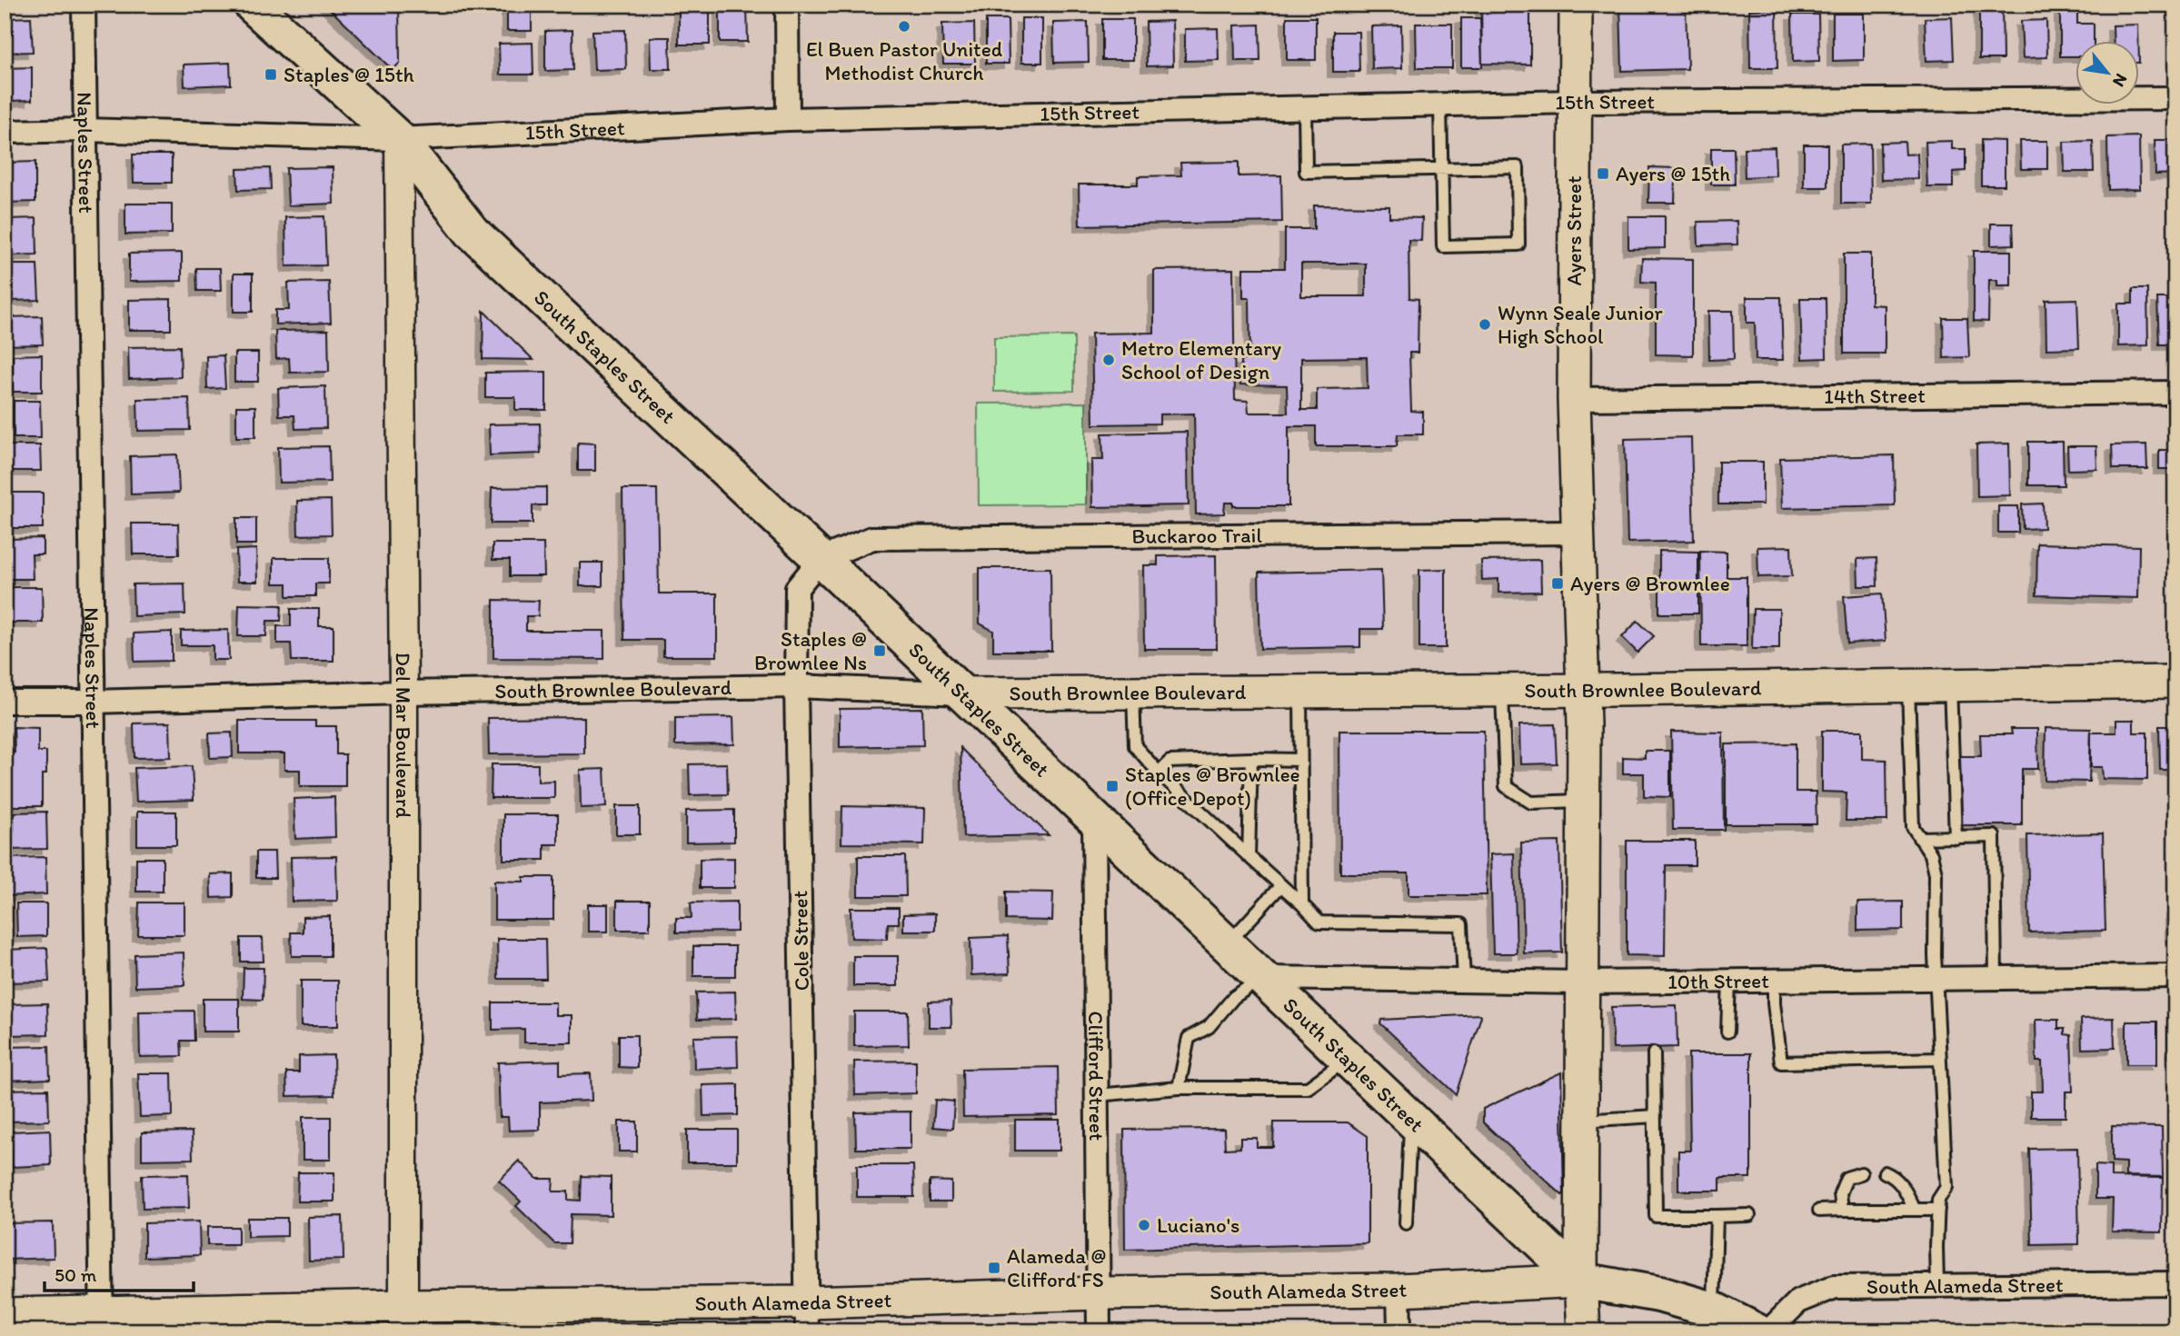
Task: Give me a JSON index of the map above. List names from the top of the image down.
{
  "streets": {
    "main road": [
      "Ayers Street",
      "South Staples Street",
      "South Brownlee Boulevard",
      "South Alameda Street"
    ],
    "street": [
      "15th Street",
      "Naples Street",
      "14th Street",
      "Buckaroo Trail",
      "Del Mar Boulevard",
      "Cole Street",
      "10th Street",
      "Clifford Street"
    ]
  },
  "crossings": [
    ["15th Street", "Naples Street"],
    ["15th Street", "Ayers Street"],
    ["15th Street", "South Staples Street"],
    ["15th Street", "Del Mar Boulevard"],
    ["Naples Street", "South Brownlee Boulevard"],
    ["Naples Street", "South Alameda Street"],
    ["Ayers Street", "South Staples Street"],
    ["Ayers Street", "14th Street"],
    ["Ayers Street", "Buckaroo Trail"],
    ["Ayers Street", "South Brownlee Boulevard"],
    ["Ayers Street", "10th Street"],
    ["Ayers Street", "South Alameda Street"],
    ["South Staples Street", "Buckaroo Trail"],
    ["South Staples Street", "South Brownlee Boulevard"],
    ["South Staples Street", "Del Mar Boulevard"],
    ["South Staples Street", "Cole Street"],
    ["South Staples Street", "10th Street"],
    ["South Staples Street", "Clifford Street"],
    ["South Staples Street", "South Alameda Street"],
    ["Buckaroo Trail", "Cole Street"],
    ["South Brownlee Boulevard", "Del Mar Boulevard"],
    ["South Brownlee Boulevard", "Cole Street"],
    ["Del Mar Boulevard", "South Alameda Street"],
    ["Cole Street", "South Alameda Street"],
    ["Clifford Street", "South Alameda Street"]
  ],
  "places": {
    "other": [
      "El Buen Pastor United Methodist Church",
      "Wynn Seale Junior High School",
      "Metro Elementary School of Design",
      "Luciano's"
    ],
    "transit": [
      "Staples @ 15th",
      "Ayers @ 15th",
      "Ayers @ Brownlee",
      "Staples @ Brownlee Ns",
      "Staples @ Brownlee (Office Depot)",
      "Alameda @ Clifford FS"
    ]
  },
  "scale_bar": "50 m",
  "north": "bottom right"
}
